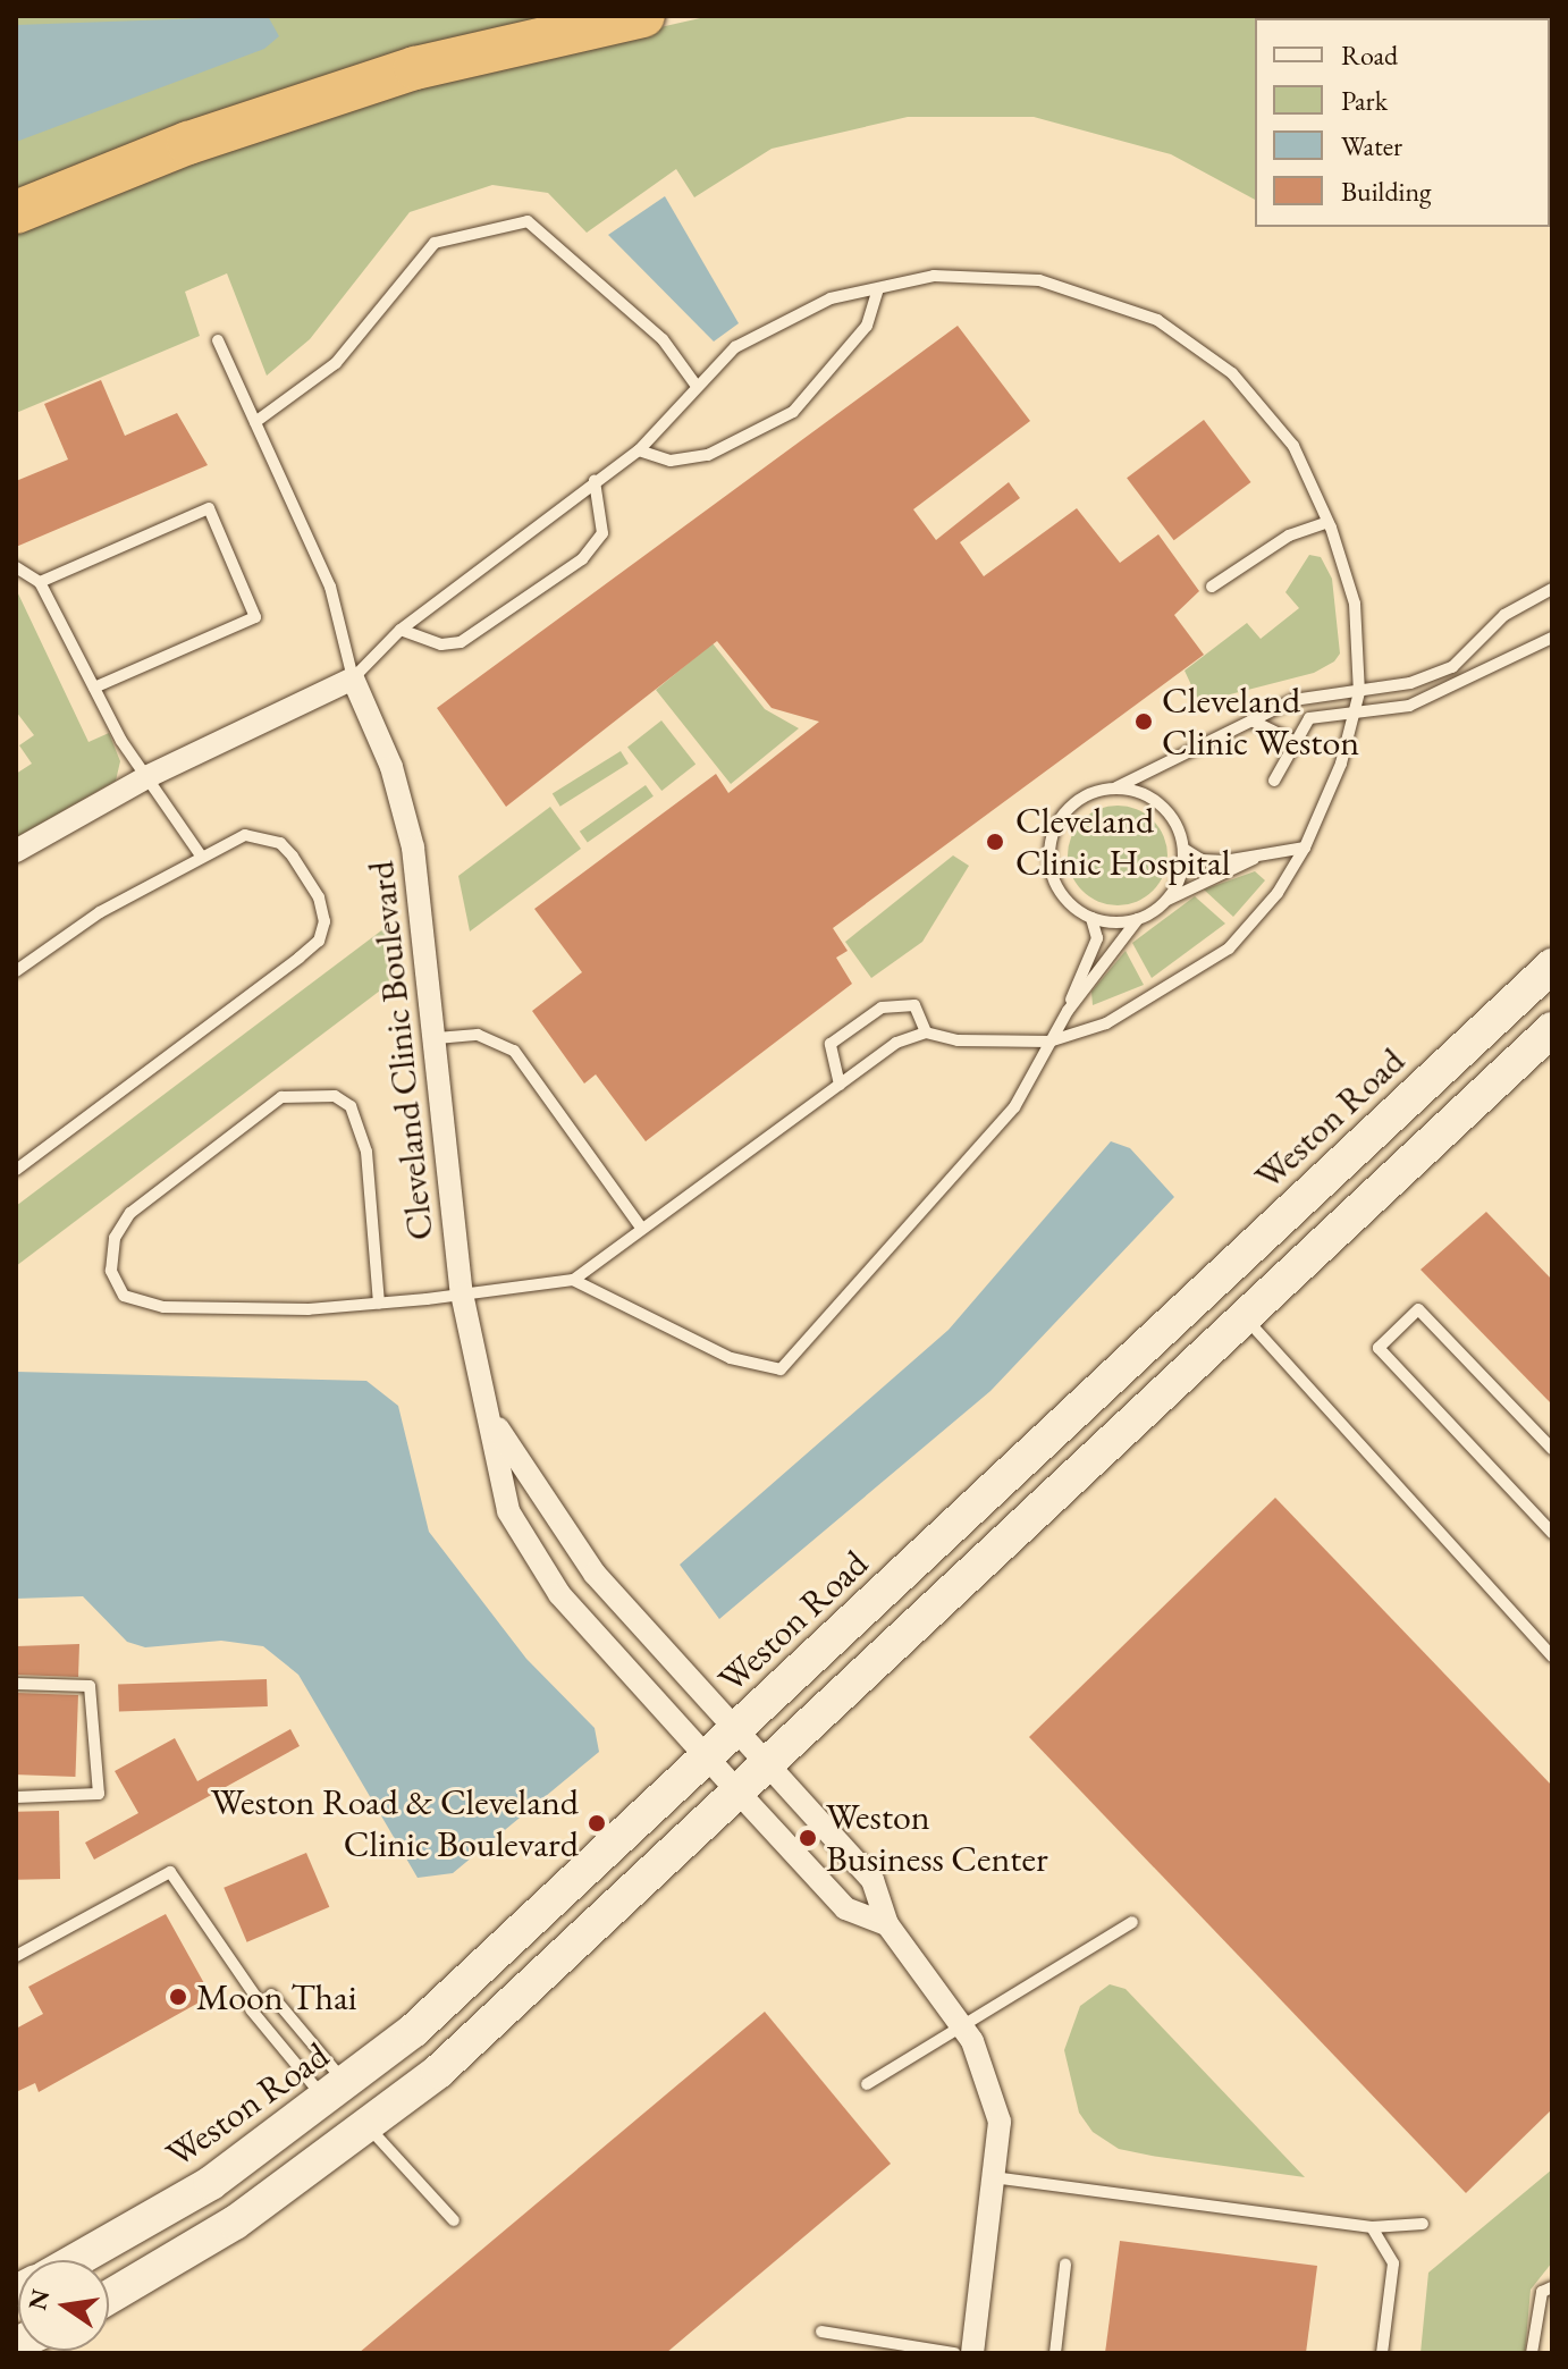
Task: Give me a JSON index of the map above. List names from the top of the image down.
{
  "streets": {
    "main road": ["Weston Road"],
    "street": ["Cleveland Clinic Boulevard"]
  },
  "crossings": [
    ["Cleveland Clinic Boulevard", "Weston Road"]
  ],
  "places": [
    "Cleveland Clinic Weston",
    "Cleveland Clinic Hospital",
    "Weston Road & Cleveland Clinic Boulevard",
    "Weston Business Center",
    "Moon Thai"
  ],
  "legend": [
    "Road",
    "Park",
    "Water",
    "Building"
  ],
  "north": "left"
}
